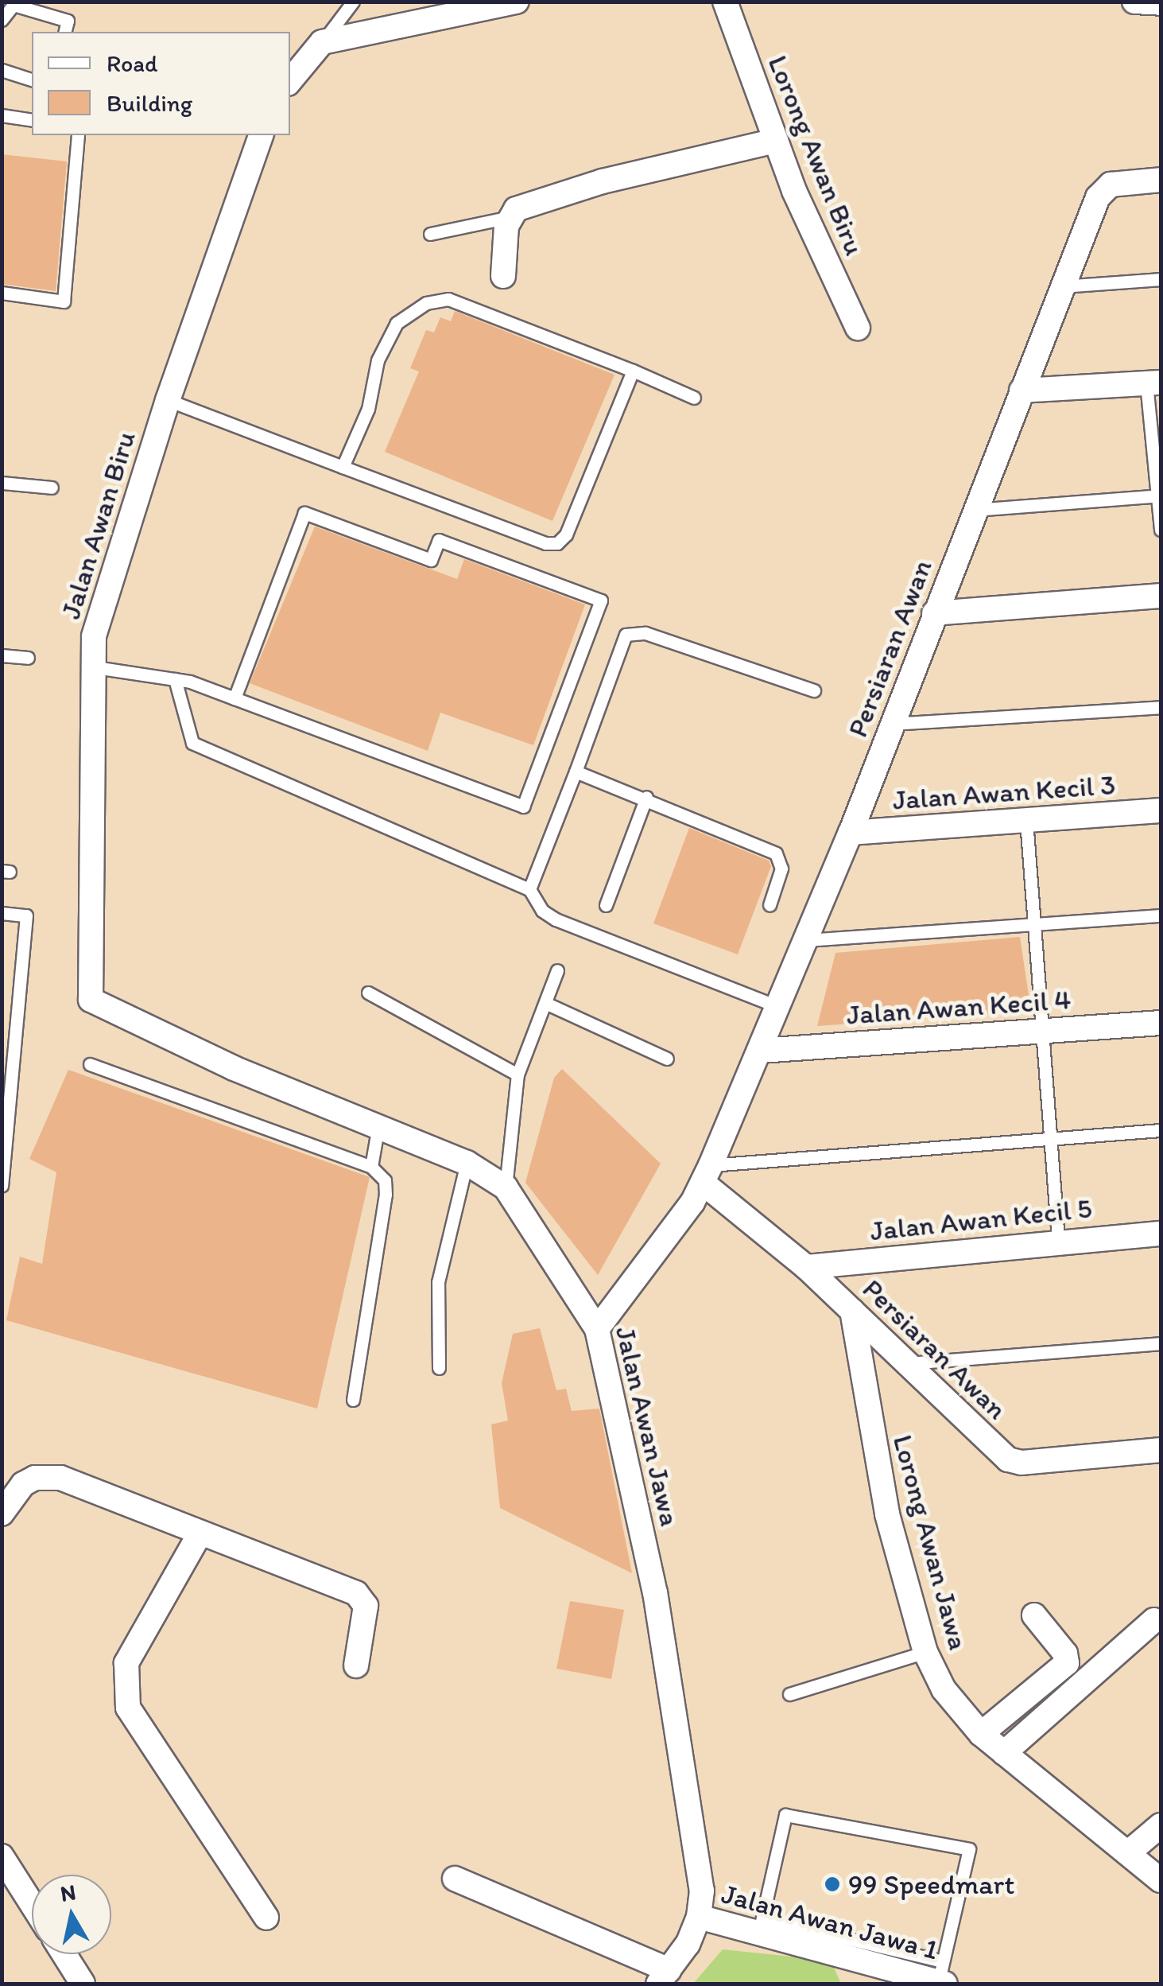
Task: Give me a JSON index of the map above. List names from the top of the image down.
{
  "streets": {
    "street": [
      "Lorong Awan Biru",
      "Jalan Awan Biru",
      "Persiaran Awan",
      "Jalan Awan Kecil 3",
      "Jalan Awan Kecil 4",
      "Jalan Awan Kecil 5",
      "Jalan Awan Jawa",
      "Lorong Awan Jawa",
      "Jalan Awan Jawa 1"
    ]
  },
  "crossings": [
    ["Jalan Awan Biru", "Jalan Awan Jawa"],
    ["Persiaran Awan", "Jalan Awan Kecil 3"],
    ["Persiaran Awan", "Jalan Awan Kecil 4"],
    ["Persiaran Awan", "Jalan Awan Kecil 5"],
    ["Persiaran Awan", "Jalan Awan Jawa"],
    ["Persiaran Awan", "Lorong Awan Jawa"],
    ["Jalan Awan Jawa", "Jalan Awan Jawa 1"]
  ],
  "places": ["99 Speedmart"],
  "legend": ["Road", "Building"],
  "north": "top"
}
